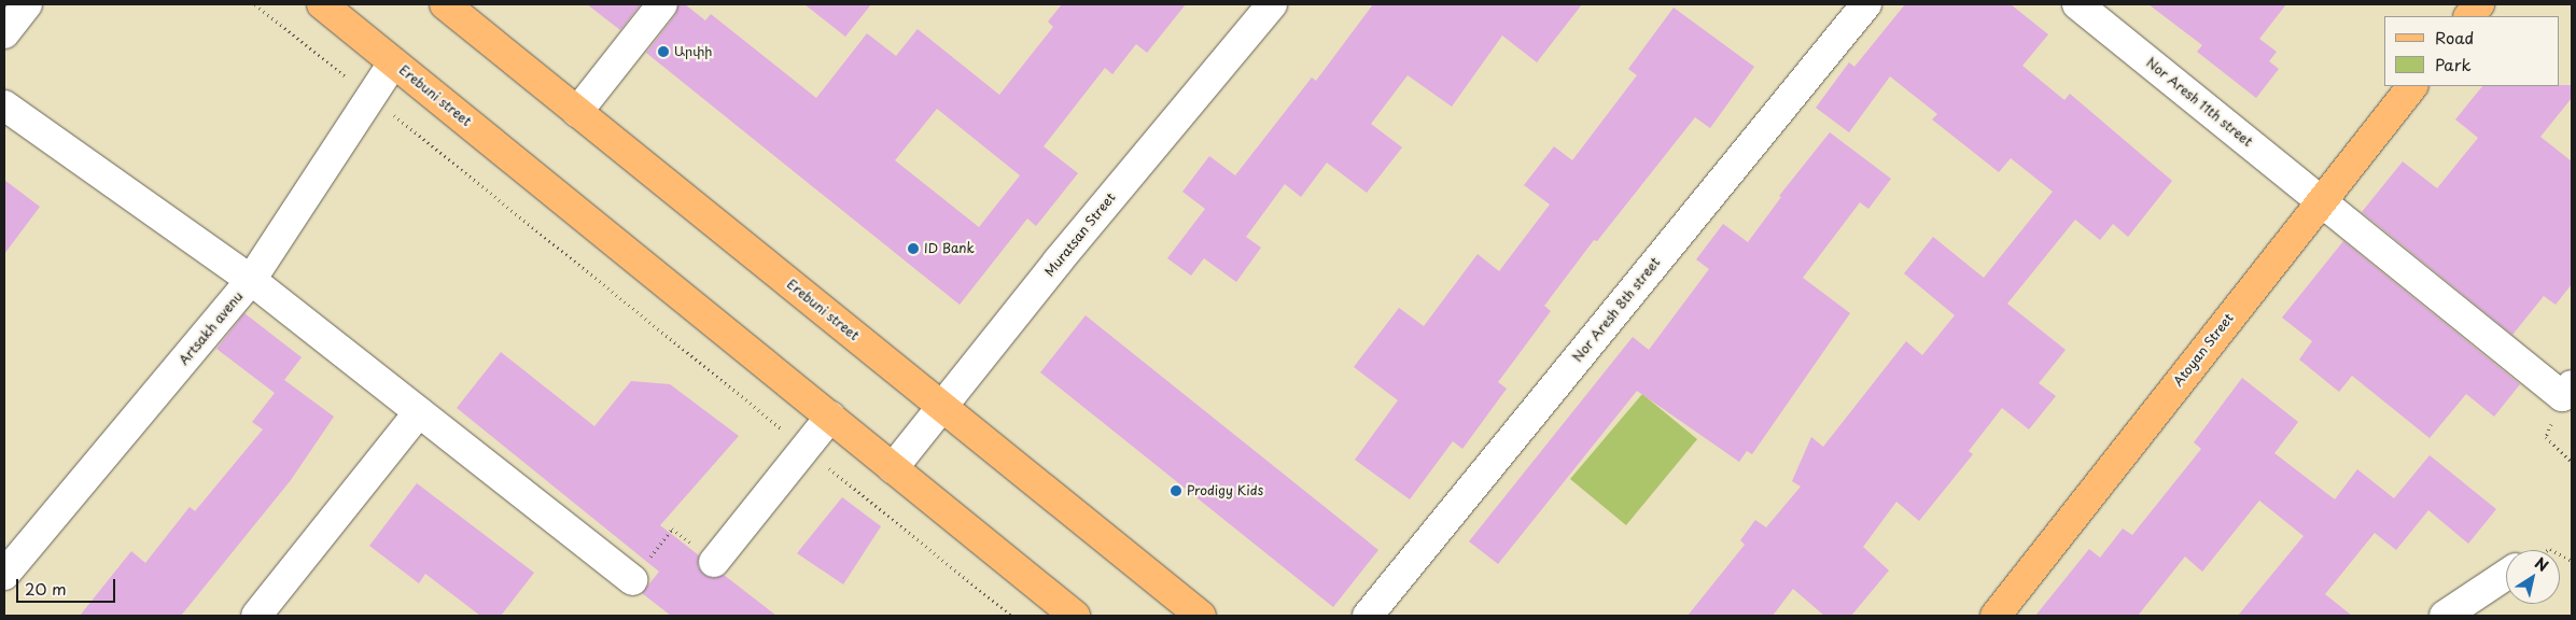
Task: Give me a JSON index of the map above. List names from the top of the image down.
{
  "streets": {
    "main road": ["Erebuni street", "Atoyan Street"],
    "street": [
      "Nor Aresh 11th street",
      "Muratsan Street",
      "Nor Aresh 8th street",
      "Artsakh avenu"
    ]
  },
  "crossings": [
    ["Erebuni street", "Muratsan Street"],
    ["Erebuni street", "Artsakh avenu"],
    ["Nor Aresh 11th street", "Atoyan Street"]
  ],
  "places": ["Արփի", "ID Bank", "Prodigy Kids"],
  "legend": ["Road", "Park"],
  "scale_bar": "20 m",
  "north": "top right"
}
